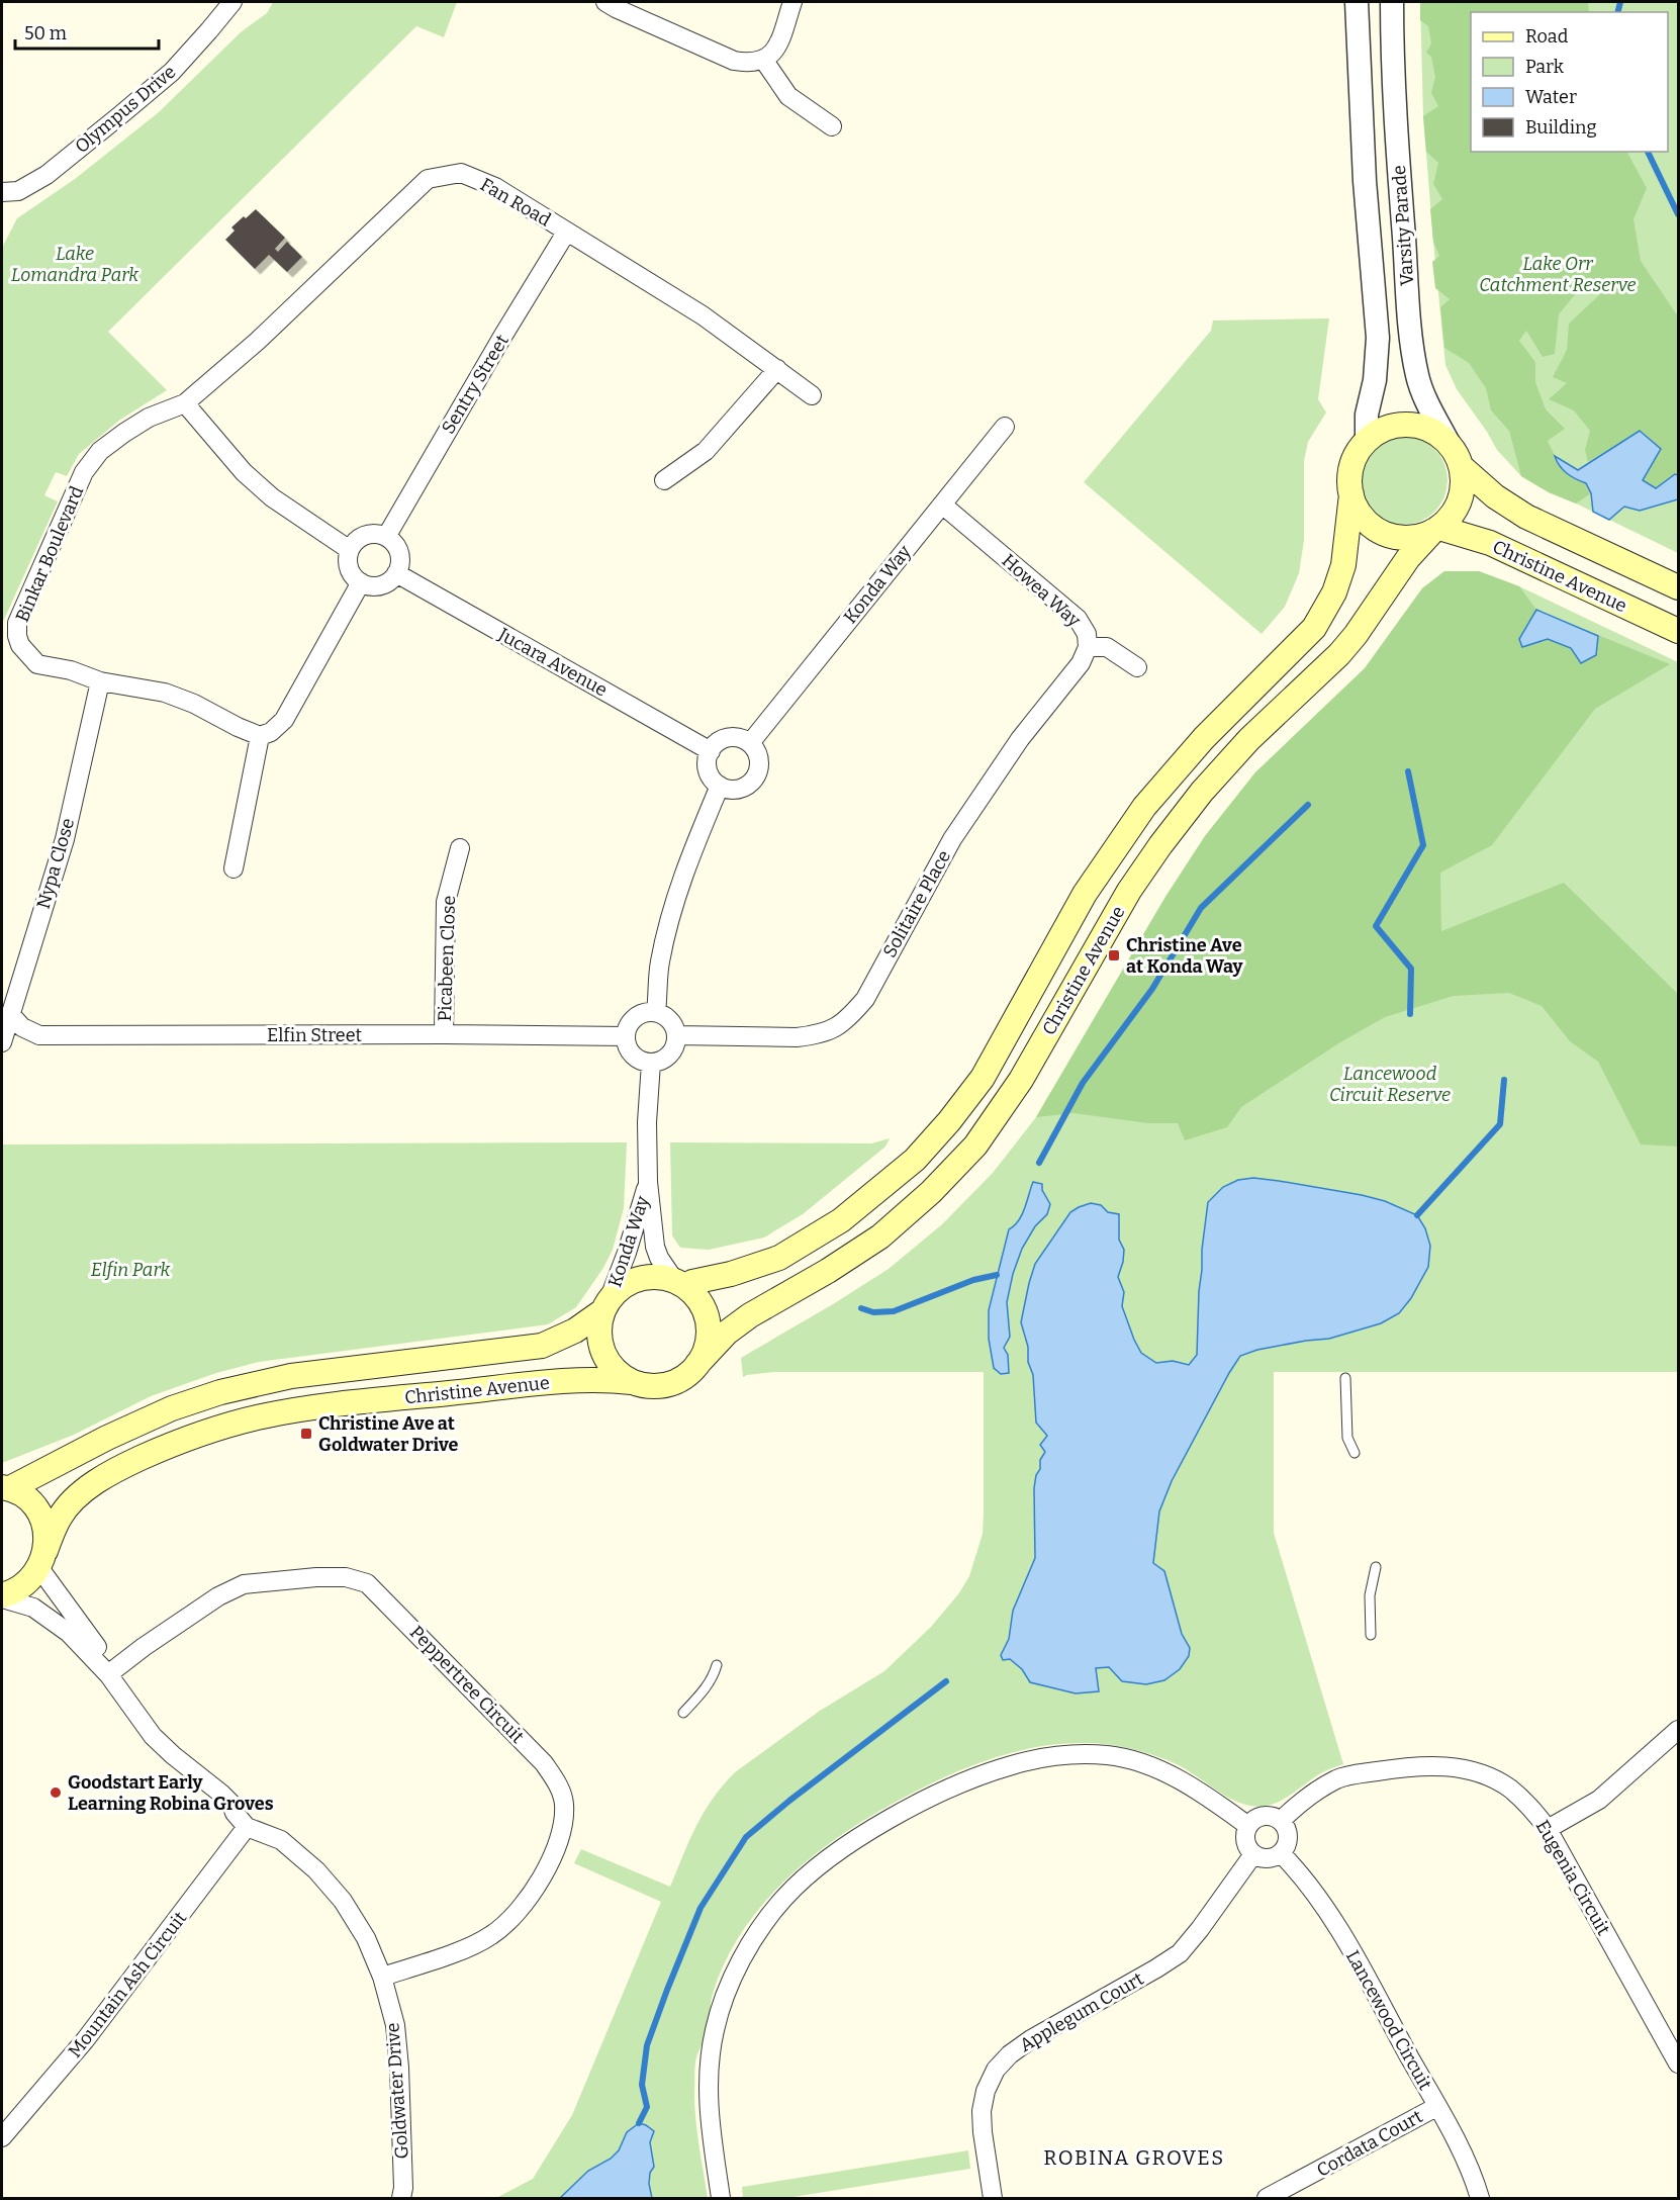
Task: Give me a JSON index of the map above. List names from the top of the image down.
{
  "streets": {
    "main road": ["Christine Avenue"],
    "street": [
      "Olympus Drive",
      "Fan Road",
      "Varsity Parade",
      "Sentry Street",
      "Binkar Boulevard",
      "Konda Way",
      "Howea Way",
      "Jucara Avenue",
      "Nypa Close",
      "Solitaire Place",
      "Picabeen Close",
      "Elfin Street",
      "Peppertree Circuit",
      "Eugenia Circuit",
      "Mountain Ash Circuit",
      "Applegum Court",
      "Lancewood Circuit",
      "Goldwater Drive",
      "Cordata Court"
    ]
  },
  "crossings": [
    ["Fan Road", "Sentry Street"],
    ["Fan Road", "Binkar Boulevard"],
    ["Varsity Parade", "Christine Avenue"],
    ["Sentry Street", "Jucara Avenue"],
    ["Binkar Boulevard", "Nypa Close"],
    ["Christine Avenue", "Konda Way"],
    ["Konda Way", "Howea Way"],
    ["Konda Way", "Jucara Avenue"],
    ["Konda Way", "Solitaire Place"],
    ["Konda Way", "Elfin Street"],
    ["Howea Way", "Solitaire Place"],
    ["Nypa Close", "Elfin Street"],
    ["Solitaire Place", "Elfin Street"],
    ["Picabeen Close", "Elfin Street"],
    ["Peppertree Circuit", "Goldwater Drive"],
    ["Eugenia Circuit", "Applegum Court"],
    ["Eugenia Circuit", "Lancewood Circuit"],
    ["Mountain Ash Circuit", "Goldwater Drive"],
    ["Applegum Court", "Lancewood Circuit"],
    ["Lancewood Circuit", "Cordata Court"]
  ],
  "districts": ["ROBINA GROVES"],
  "parks": [
    "Lake Lomandra Park",
    "Lake Orr Catchment Reserve",
    "Lancewood Circuit Reserve",
    "Elfin Park"
  ],
  "places": {
    "transit": ["Christine Ave at Konda Way", "Christine Ave at Goldwater Drive"],
    "other": ["Goodstart Early Learning Robina Groves"]
  },
  "legend": [
    "Road",
    "Park",
    "Water",
    "Building"
  ],
  "scale_bar": "50 m"
}
